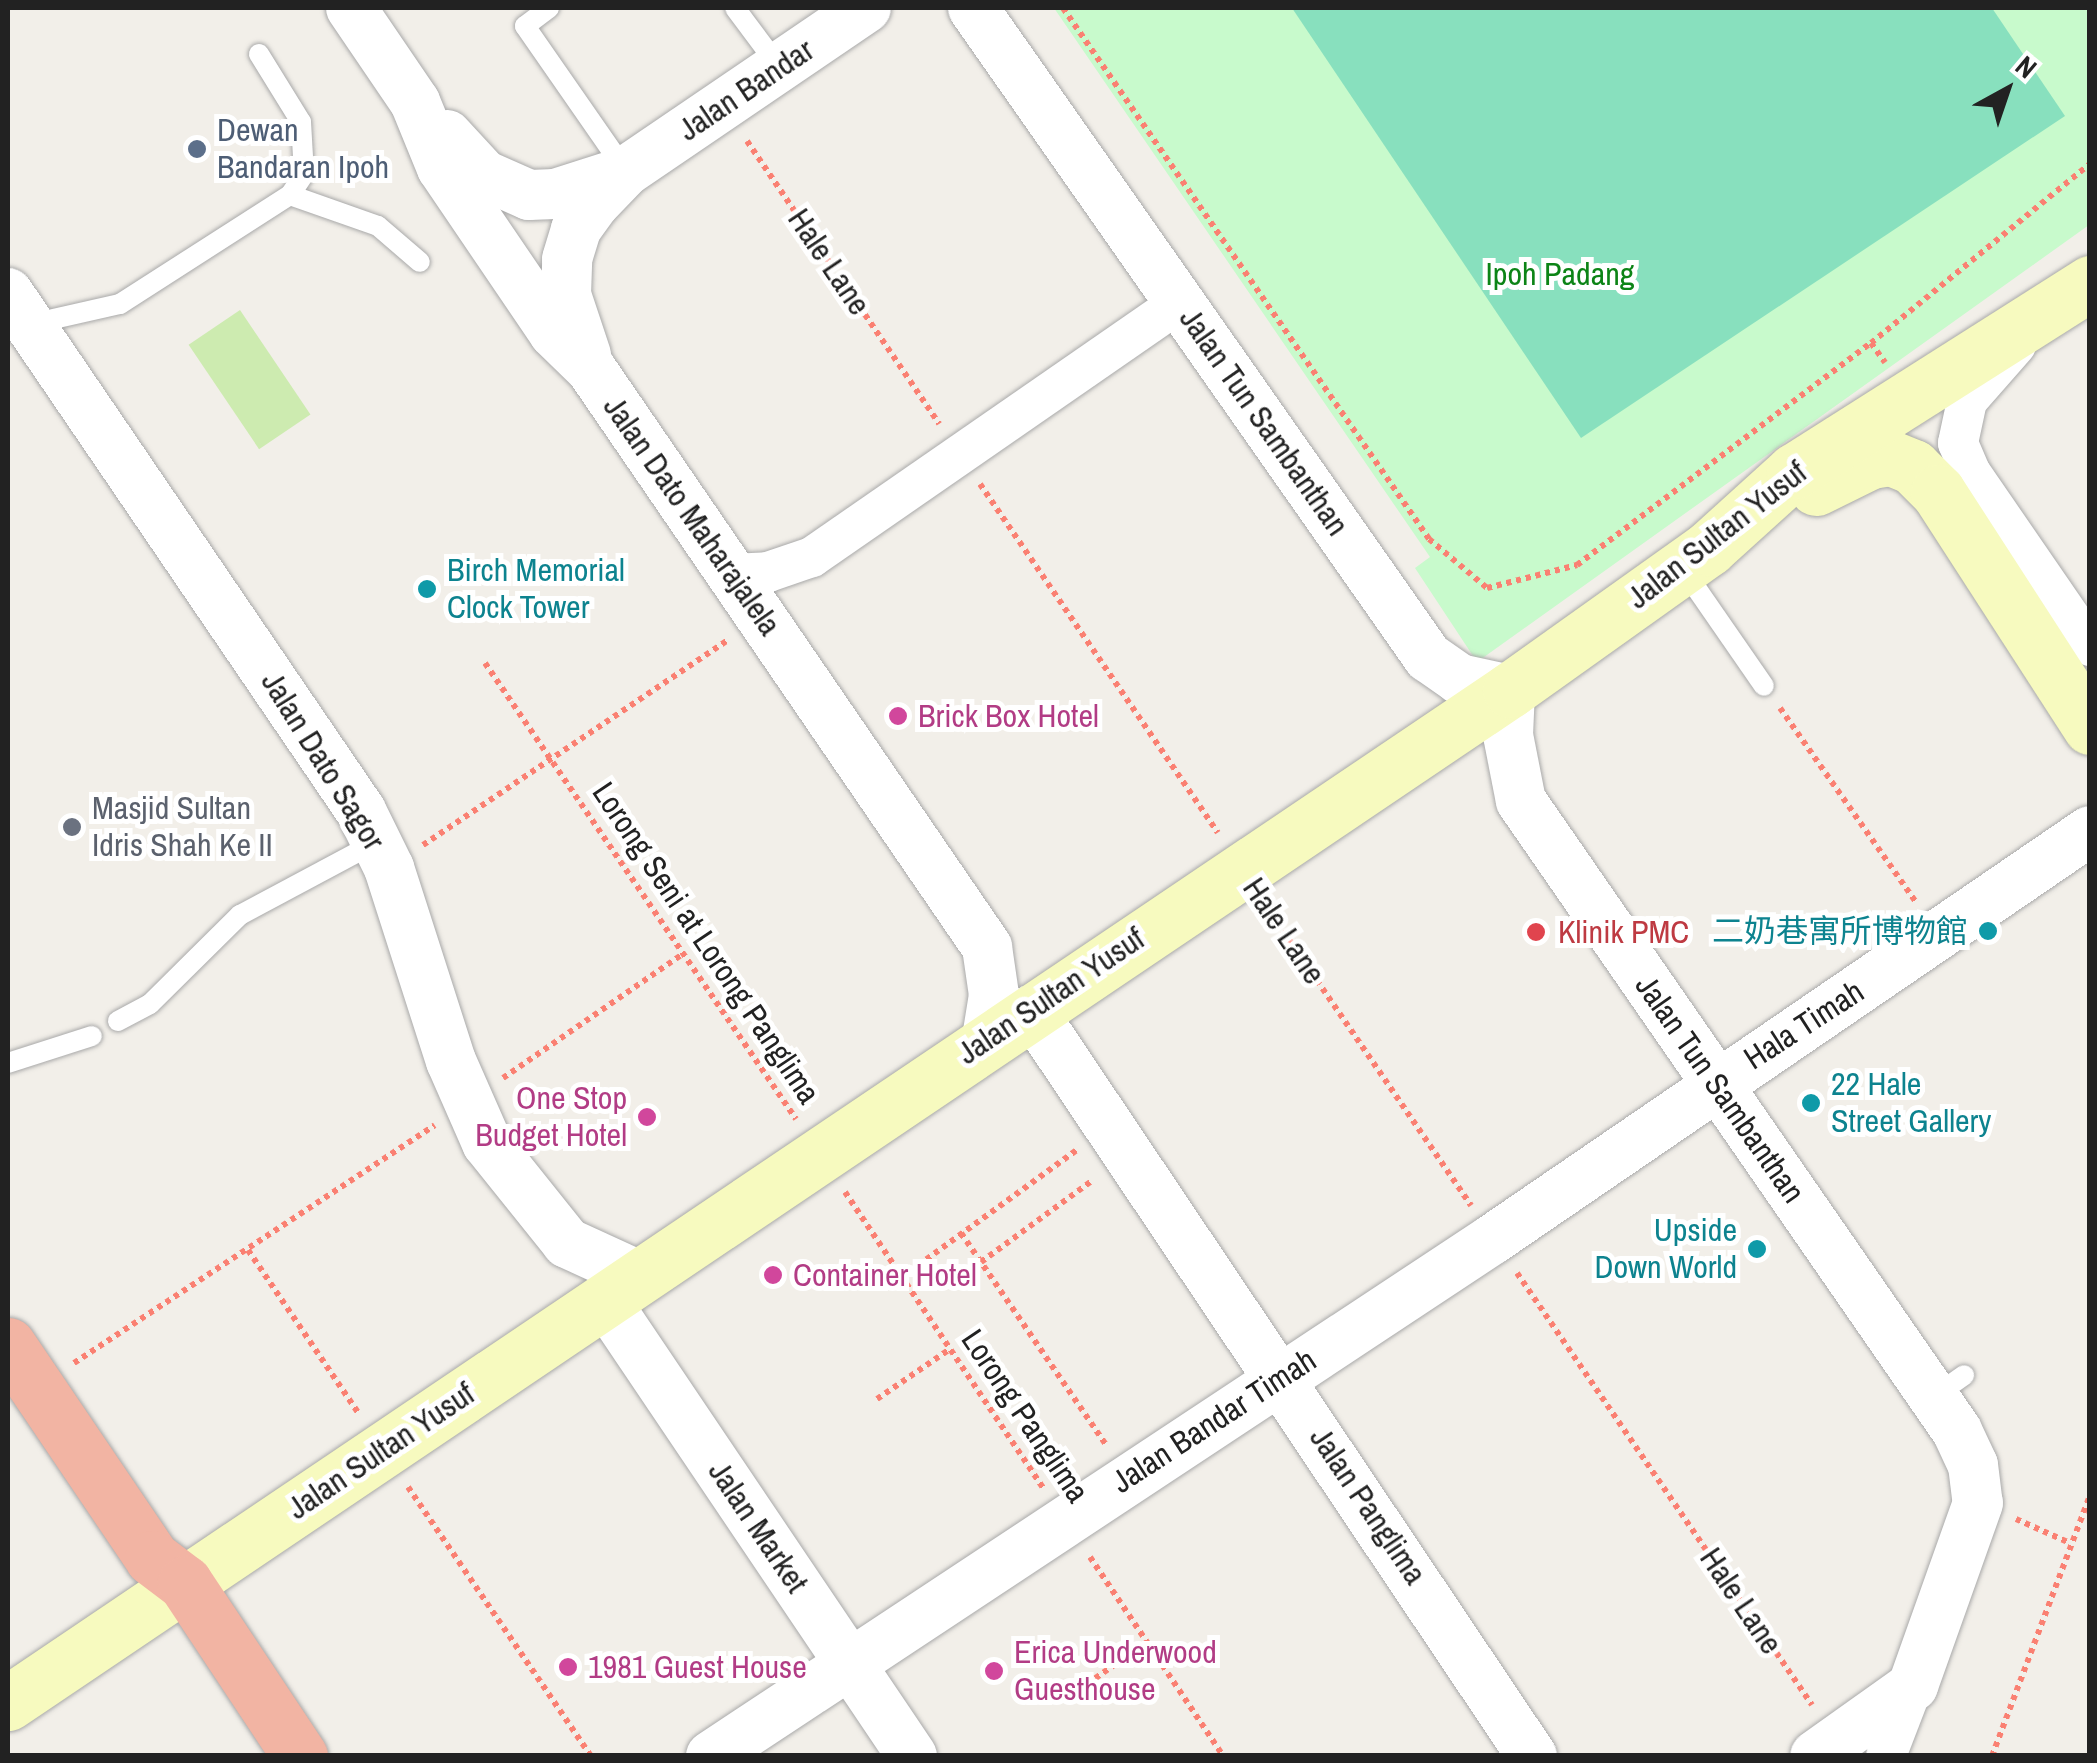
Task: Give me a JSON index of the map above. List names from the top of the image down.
{
  "streets": {
    "main road": ["Jalan Sultan Yusuf"],
    "street": [
      "Jalan Bandar",
      "Jalan Tun Sambanthan",
      "Jalan Dato Maharajalela",
      "Jalan Dato Sagor",
      "Hala Timah",
      "Jalan Bandar Timah",
      "Jalan Panglima",
      "Jalan Market"
    ],
    "path": ["Hale Lane", "Lorong Seni at Lorong Panglima", "Lorong Panglima"]
  },
  "crossings": [
    ["Jalan Bandar", "Hale Lane"],
    ["Jalan Bandar", "Jalan Dato Maharajalela"],
    ["Hale Lane", "Jalan Sultan Yusuf"],
    ["Hale Lane", "Jalan Bandar Timah"],
    ["Jalan Tun Sambanthan", "Jalan Sultan Yusuf"],
    ["Jalan Tun Sambanthan", "Hala Timah"],
    ["Jalan Tun Sambanthan", "Jalan Bandar Timah"],
    ["Jalan Dato Maharajalela", "Jalan Sultan Yusuf"],
    ["Jalan Dato Maharajalela", "Jalan Panglima"],
    ["Jalan Sultan Yusuf", "Jalan Dato Sagor"],
    ["Jalan Sultan Yusuf", "Lorong Seni at Lorong Panglima"],
    ["Jalan Sultan Yusuf", "Lorong Panglima"],
    ["Jalan Sultan Yusuf", "Jalan Panglima"],
    ["Jalan Sultan Yusuf", "Jalan Market"],
    ["Jalan Dato Sagor", "Jalan Market"],
    ["Lorong Seni at Lorong Panglima", "Lorong Panglima"],
    ["Hala Timah", "Jalan Bandar Timah"],
    ["Lorong Panglima", "Jalan Bandar Timah"],
    ["Jalan Bandar Timah", "Jalan Panglima"],
    ["Jalan Bandar Timah", "Jalan Market"]
  ],
  "parks": ["Ipoh Padang"],
  "places": [
    "Dewan Bandaran Ipoh",
    "Birch Memorial Clock Tower",
    "Brick Box Hotel",
    "Masjid Sultan Idris Shah Ke II",
    "二奶巷寓所博物館",
    "Klinik PMC",
    "22 Hale Street Gallery",
    "One Stop Budget Hotel",
    "Upside Down World",
    "Container Hotel",
    "1981 Guest House",
    "Erica Underwood Guesthouse"
  ],
  "north": "top right"
}
